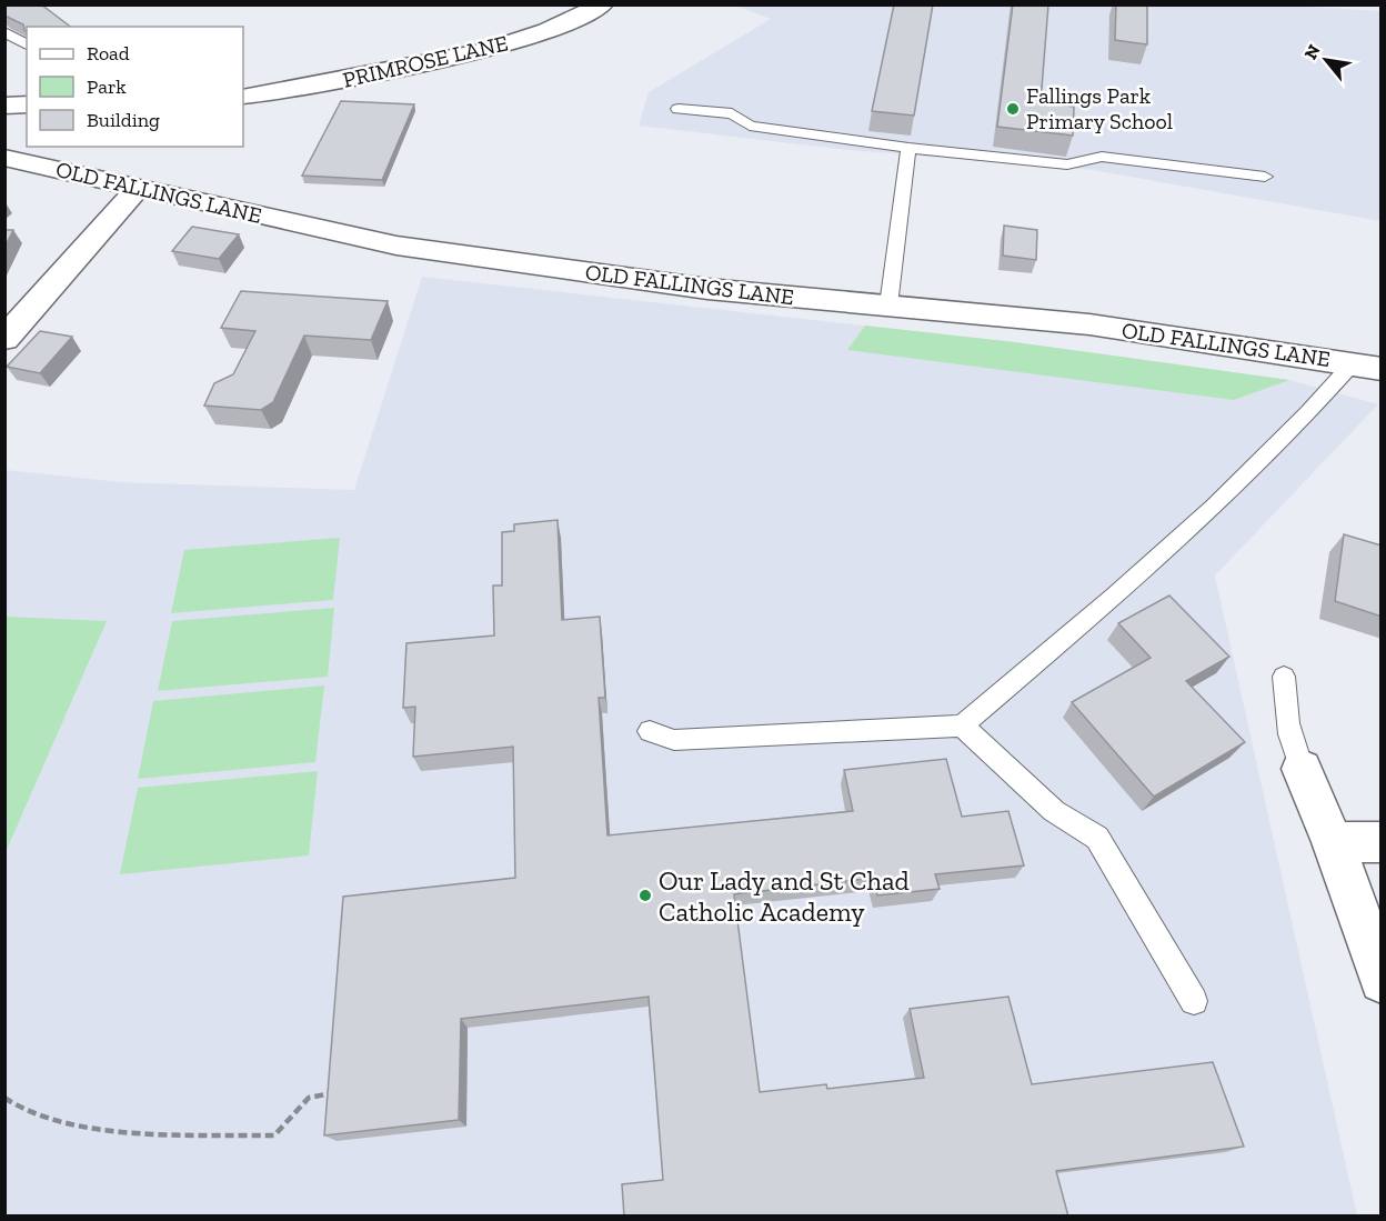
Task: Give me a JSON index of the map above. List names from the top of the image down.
{
  "streets": {
    "street": ["PRIMROSE LANE", "OLD FALLINGS LANE"]
  },
  "places": ["Fallings Park Primary School", "Our Lady and St Chad Catholic Academy"],
  "legend": ["Road", "Park", "Building"],
  "north": "top left"
}
